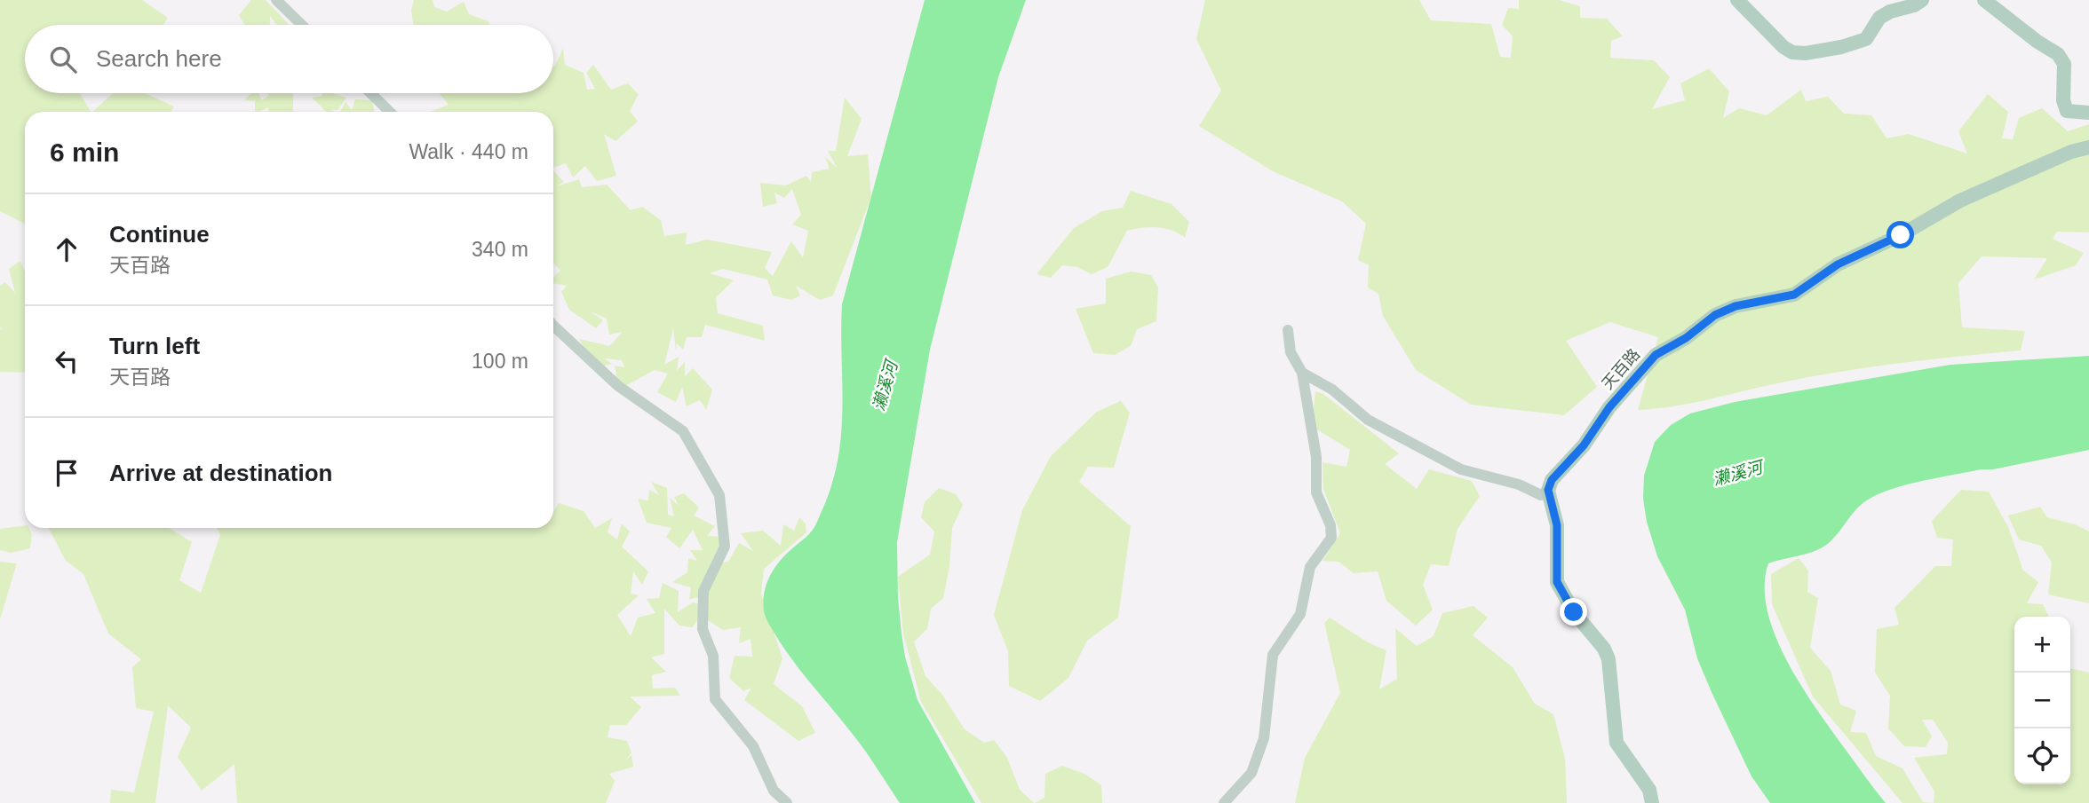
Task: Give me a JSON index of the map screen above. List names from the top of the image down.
{
  "streets": {
    "main road": ["天百路"]
  },
  "water": ["濑溪河"],
  "page": {
    "search": "Search here",
    "heading": ["6 min", "Walk · 440 m"],
    "list": [
      ["Continue", "天百路", "340 m"],
      ["Turn left", "天百路", "100 m"],
      "Arrive at destination"
    ],
    "map_buttons": ["+", "−"]
  }
}
